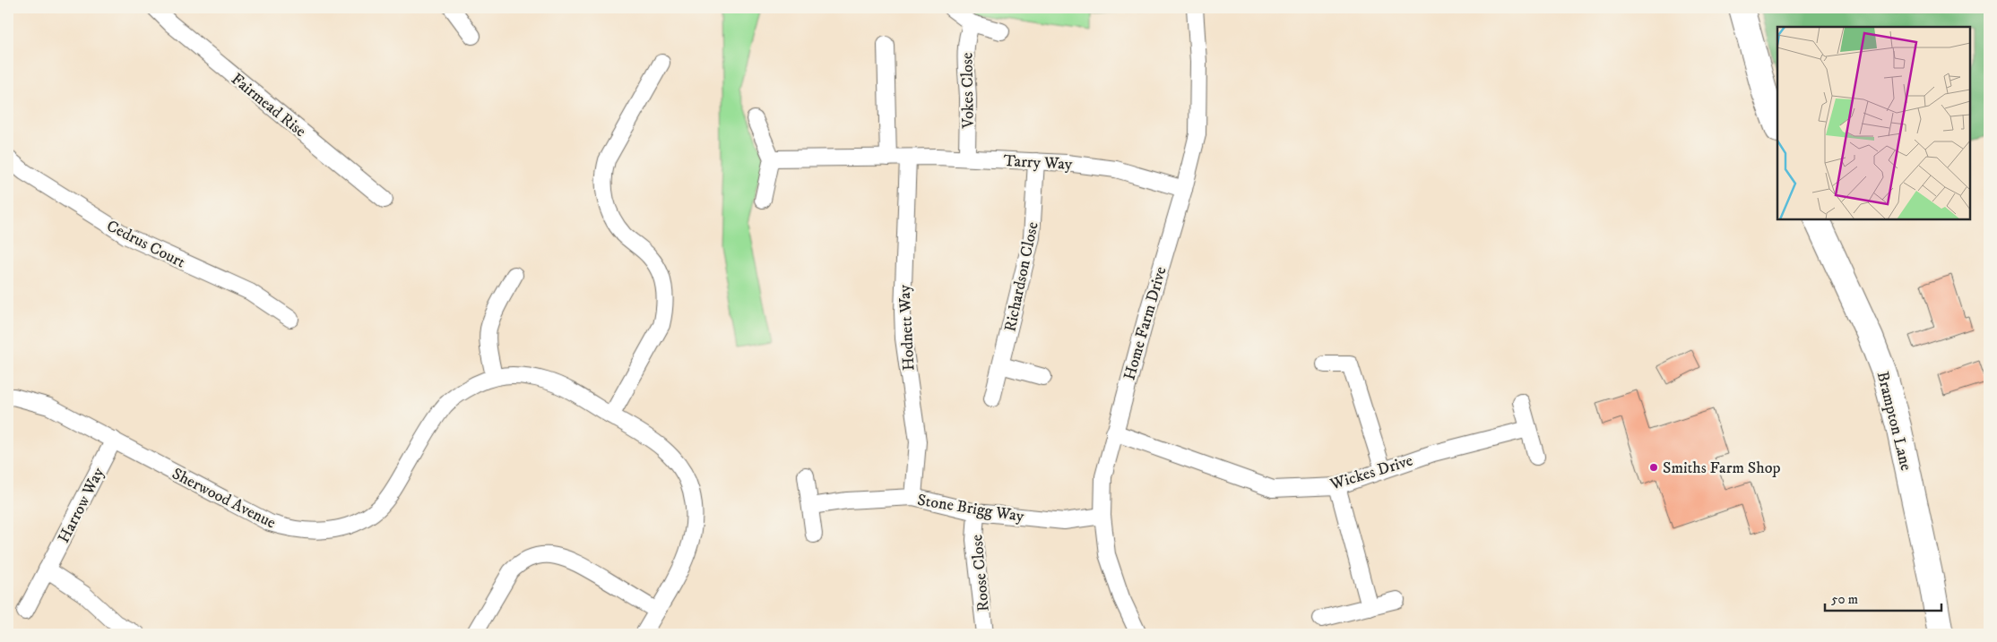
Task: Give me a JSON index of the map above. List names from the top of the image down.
{
  "streets": {
    "main road": ["Brampton Lane"],
    "street": [
      "Vokes Close",
      "Fairmead Rise",
      "Tarry Way",
      "Cedrus Court",
      "Richardson Close",
      "Home Farm Drive",
      "Hodnett Way",
      "Wickes Drive",
      "Sherwood Avenue",
      "Harrow Way",
      "Stone Brigg Way",
      "Roose Close"
    ]
  },
  "crossings": [
    ["Vokes Close", "Tarry Way"],
    ["Tarry Way", "Richardson Close"],
    ["Tarry Way", "Home Farm Drive"],
    ["Tarry Way", "Hodnett Way"],
    ["Home Farm Drive", "Wickes Drive"],
    ["Home Farm Drive", "Stone Brigg Way"],
    ["Hodnett Way", "Stone Brigg Way"],
    ["Sherwood Avenue", "Harrow Way"],
    ["Stone Brigg Way", "Roose Close"]
  ],
  "places": ["Smiths Farm Shop"],
  "scale_bar": "50 m"
}
